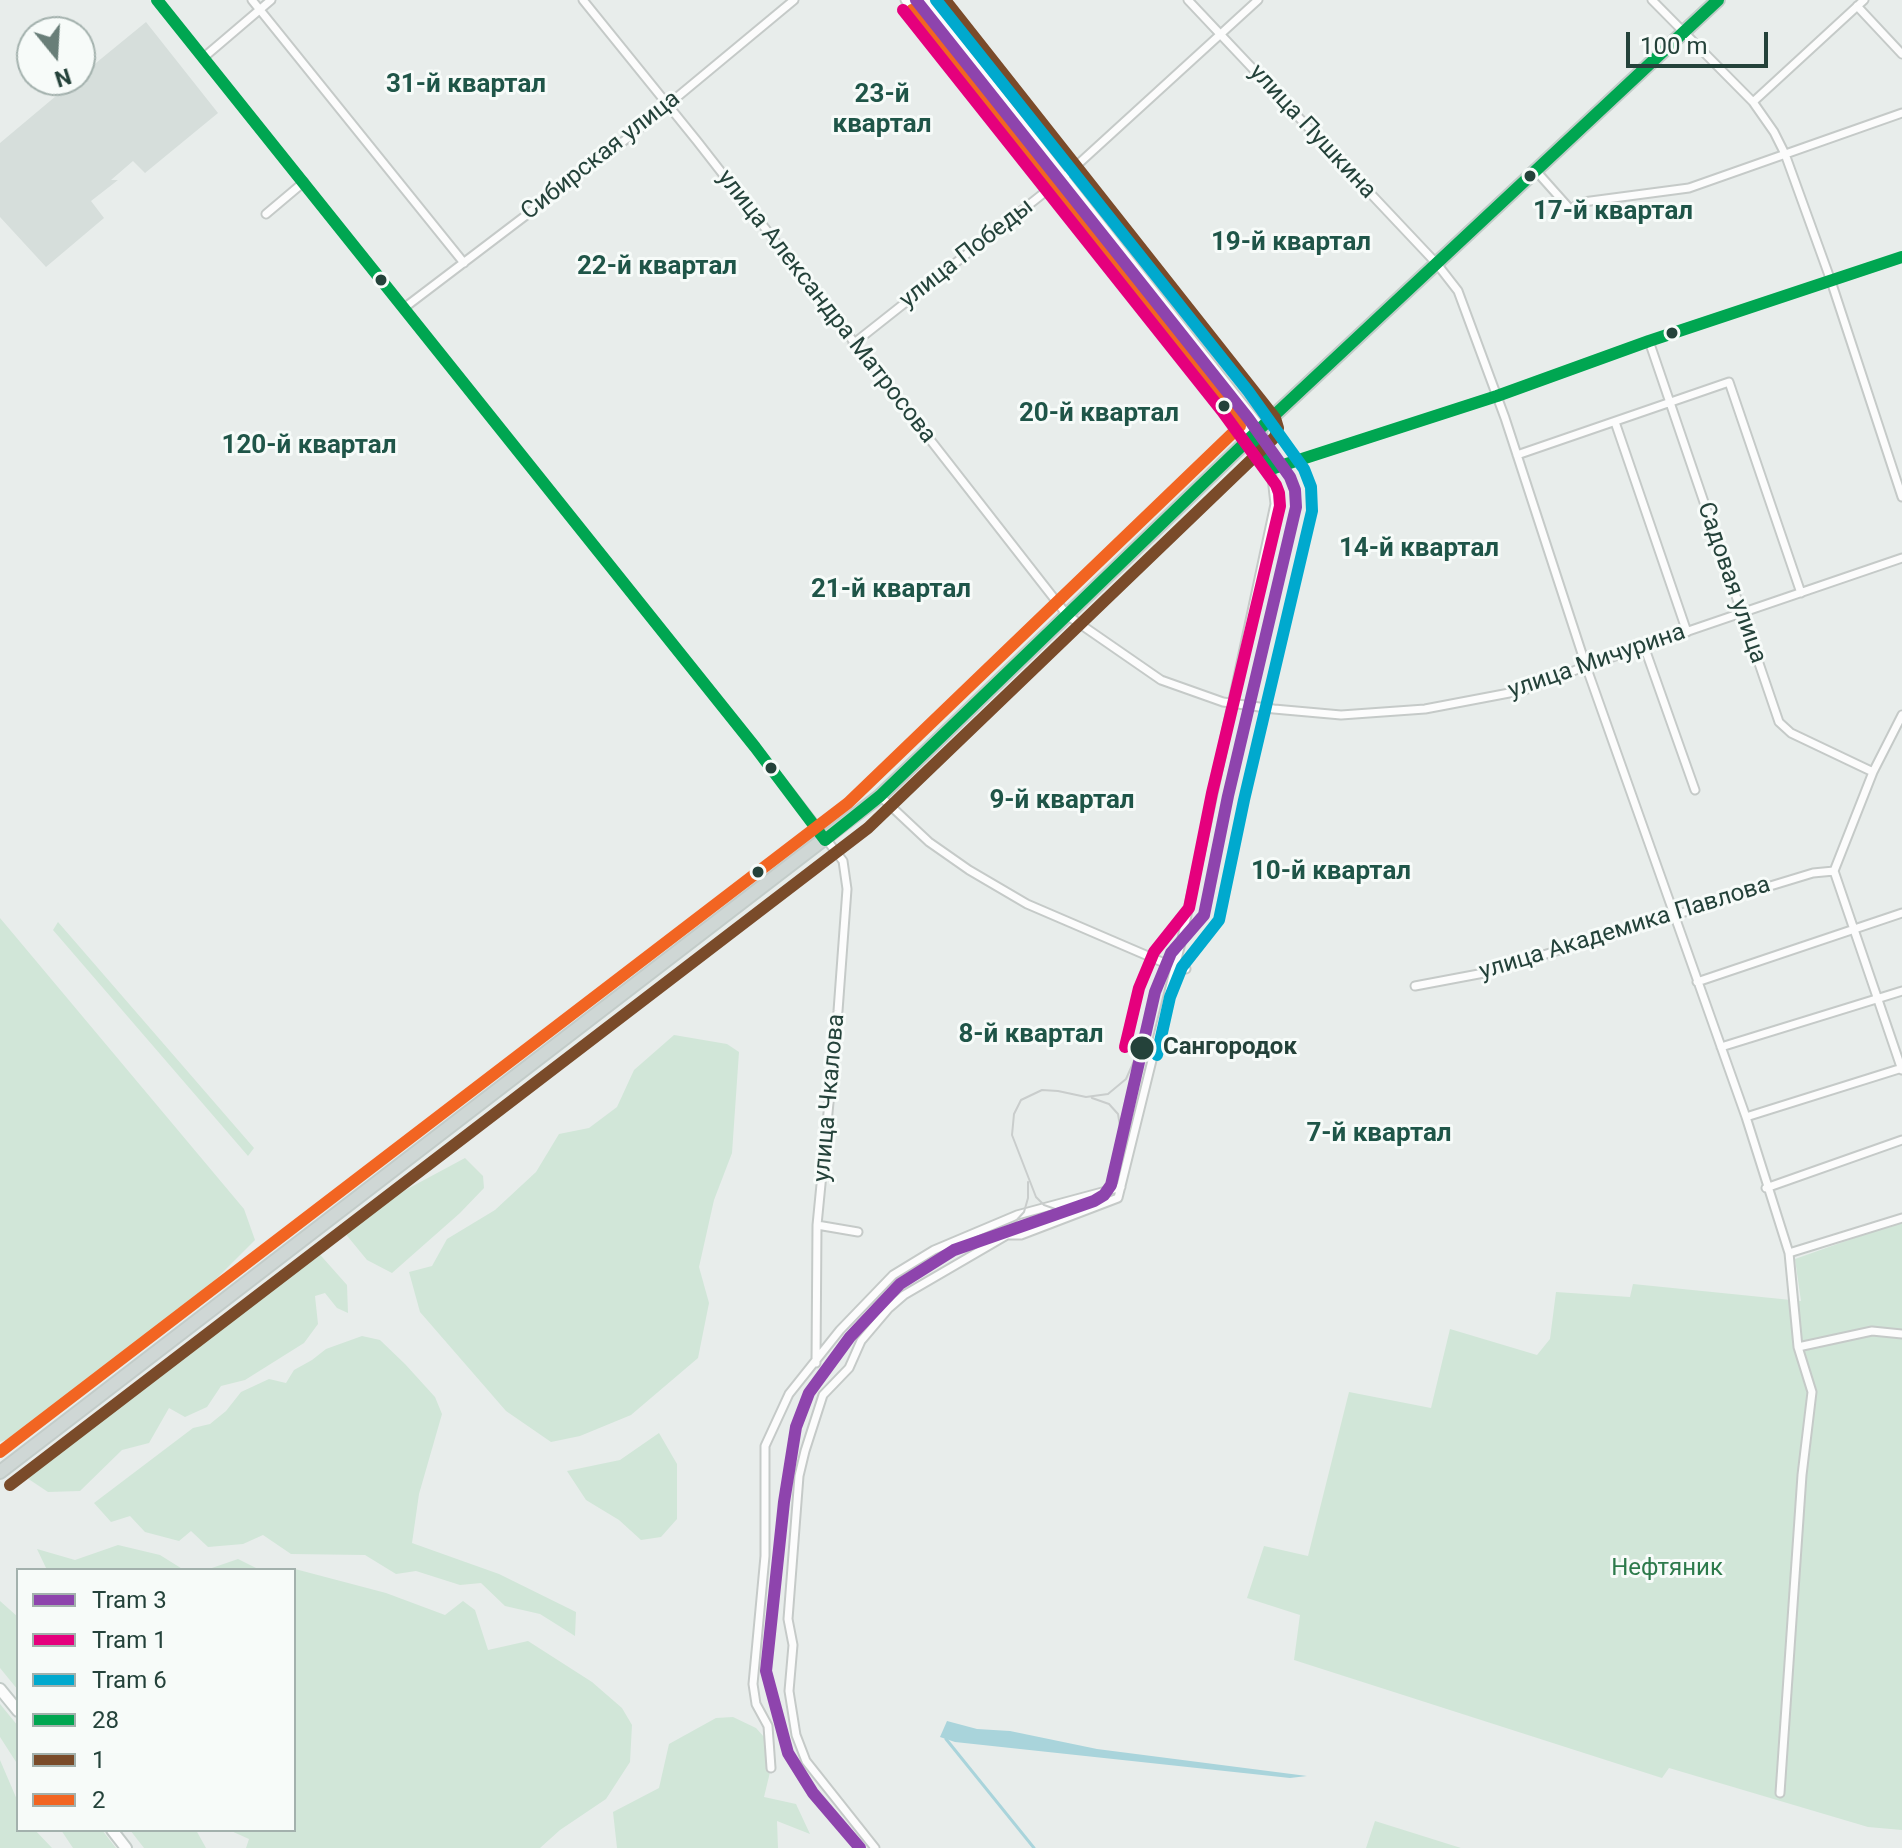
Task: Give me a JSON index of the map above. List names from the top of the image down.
{
  "streets": {
    "street": [
      "улица Пушкина",
      "Сибирская улица",
      "улица Победы",
      "улица Александра Матросова",
      "Садовая улица",
      "улица Мичурина",
      "улица Академика Павлова",
      "улица Чкалова"
    ]
  },
  "crossings": [
    ["улица Пушкина", "улица Победы"],
    ["улица Пушкина", "улица Мичурина"],
    ["улица Пушкина", "улица Академика Павлова"],
    ["Сибирская улица", "улица Александра Матросова"],
    ["Сибирская улица", "улица Чкалова"],
    ["улица Победы", "улица Александра Матросова"],
    ["улица Александра Матросова", "улица Мичурина"],
    ["Садовая улица", "улица Мичурина"]
  ],
  "districts": [
    "31-й квартал",
    "23-й квартал",
    "17-й квартал",
    "19-й квартал",
    "22-й квартал",
    "20-й квартал",
    "120-й квартал",
    "14-й квартал",
    "21-й квартал",
    "9-й квартал",
    "10-й квартал",
    "8-й квартал",
    "7-й квартал"
  ],
  "parks": ["Нефтяник"],
  "places": ["Сангородок"],
  "lines": [
    "tram line 3",
    "tram line 6",
    "transit line 28",
    "transit line 1",
    "tram line 1",
    "transit line 2"
  ],
  "legend": [
    "Tram 3",
    "Tram 1",
    "Tram 6",
    "28",
    "1",
    "2"
  ],
  "scale_bar": "100 m",
  "north": "bottom"
}
